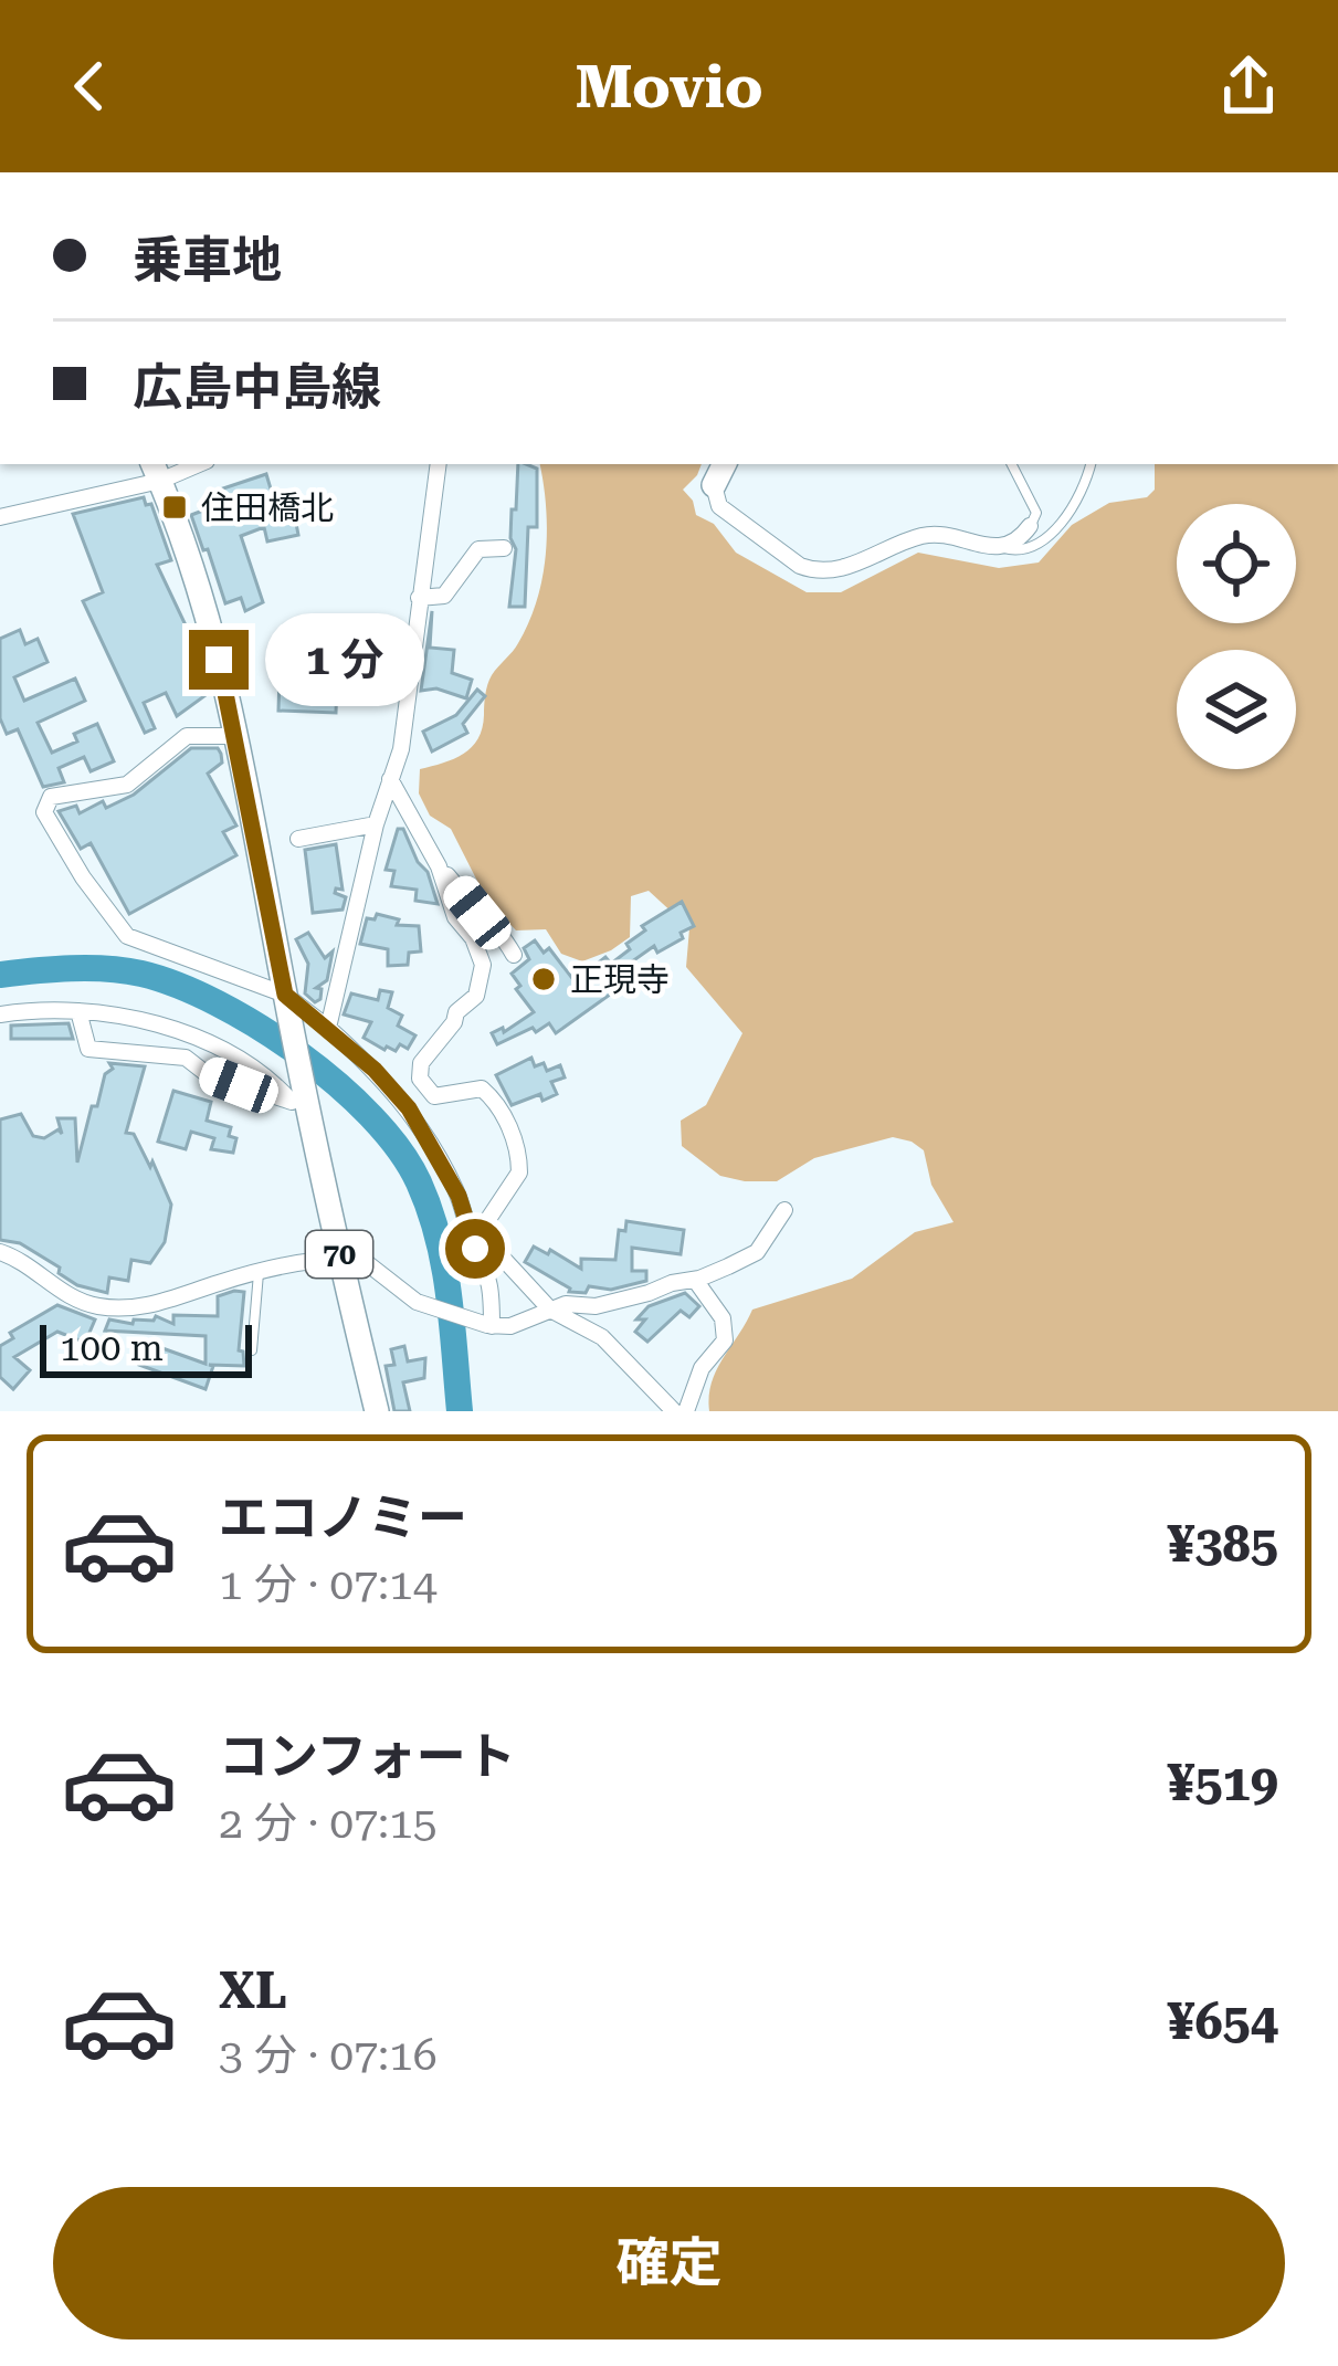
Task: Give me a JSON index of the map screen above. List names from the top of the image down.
{
  "streets": {
    "main road": ["70"]
  },
  "places": {
    "transit": ["住田橋北"],
    "other": ["正現寺"]
  },
  "scale_bar": "100 m",
  "page": {
    "header": "Movio",
    "banner": ["乗車地", "広島中島線"],
    "bubble": "1 分",
    "scale": "100 m",
    "list": [
      {
        "name": "エコノミー",
        "note": "1 分 · 07:14",
        "value": "¥385"
      },
      {
        "name": "コンフォート",
        "note": "2 分 · 07:15",
        "value": "¥519"
      },
      {
        "name": "XL",
        "note": "3 分 · 07:16",
        "value": "¥654"
      }
    ],
    "buttons": "確定"
  }
}
